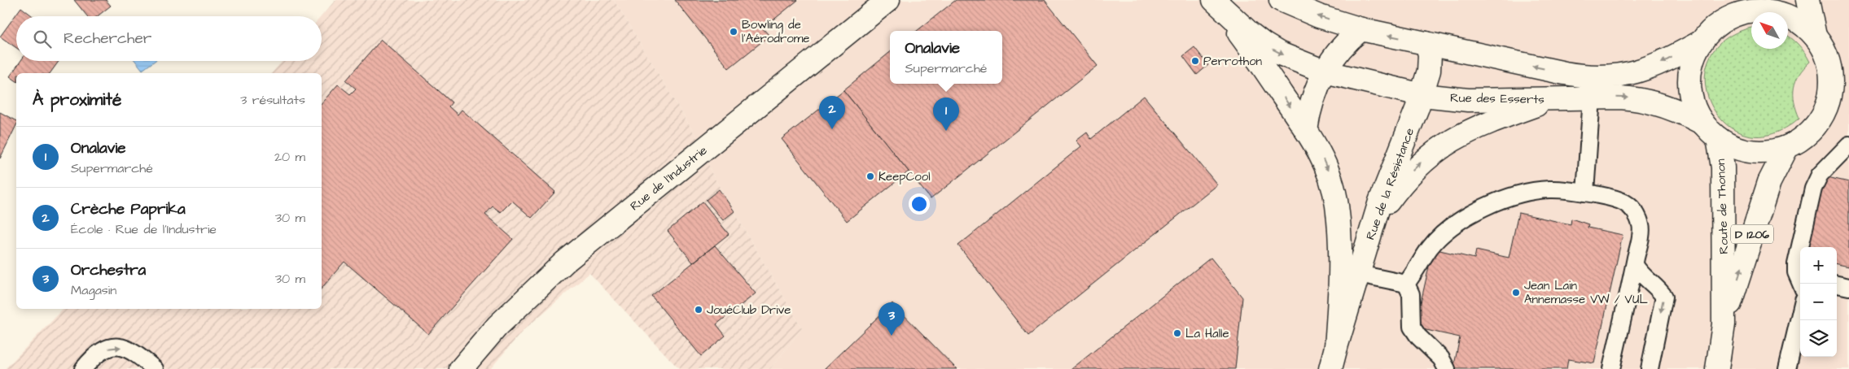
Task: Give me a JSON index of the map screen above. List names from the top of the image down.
{
  "streets": {
    "street": [
      "Rue des Esserts",
      "Rue de l'Industrie",
      "Rue de la Résistance",
      "Route de Thonon",
      "D 1206"
    ]
  },
  "crossings": [
    ["Rue des Esserts", "Rue de la Résistance"],
    ["Rue des Esserts", "Route de Thonon"]
  ],
  "one_way": ["Rue de la Résistance"],
  "places": [
    "Bowling de l'Aérodrome",
    "Perrothon",
    "KeepCool",
    "Jean Lain Annemasse VW / VUL",
    "JouéClub Drive",
    "La Halle"
  ],
  "north": "top left",
  "page": {
    "search": "Rechercher",
    "popup": ["Onalavie", "Supermarché"],
    "heading": ["À proximité", "3 résultats"],
    "pins": ["2", "1", "3"],
    "list": [
      {
        "mark": "1",
        "name": "Onalavie",
        "note": "Supermarché",
        "value": "20 m"
      },
      {
        "mark": "2",
        "name": "Crèche Paprika",
        "note": "École · Rue de l'Industrie",
        "value": "30 m"
      },
      {
        "mark": "3",
        "name": "Orchestra",
        "note": "Magasin",
        "value": "30 m"
      }
    ],
    "map_buttons": ["+", "−"]
  }
}
